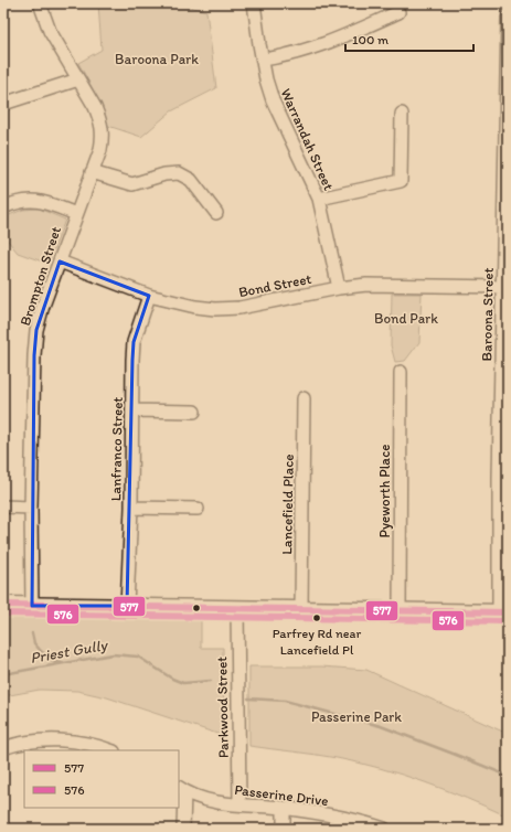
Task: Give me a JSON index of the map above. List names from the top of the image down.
{
  "streets": {
    "street": [
      "Warrandah Street",
      "Brompton Street",
      "Bond Street",
      "Baroona Street",
      "Lanfranco Street",
      "Pyeworth Place",
      "Lancefield Place",
      "Parkwood Street",
      "Passerine Drive"
    ]
  },
  "crossings": [
    ["Warrandah Street", "Bond Street"],
    ["Brompton Street", "Bond Street"],
    ["Bond Street", "Baroona Street"],
    ["Bond Street", "Lanfranco Street"],
    ["Parkwood Street", "Passerine Drive"]
  ],
  "water": ["Priest Gully"],
  "parks": ["Baroona Park", "Bond Park", "Passerine Park"],
  "places": ["Parfrey Rd near Lancefield Pl"],
  "lines": ["transit line 577", "transit line 576"],
  "legend": ["577", "576"],
  "scale_bar": "100 m"
}
